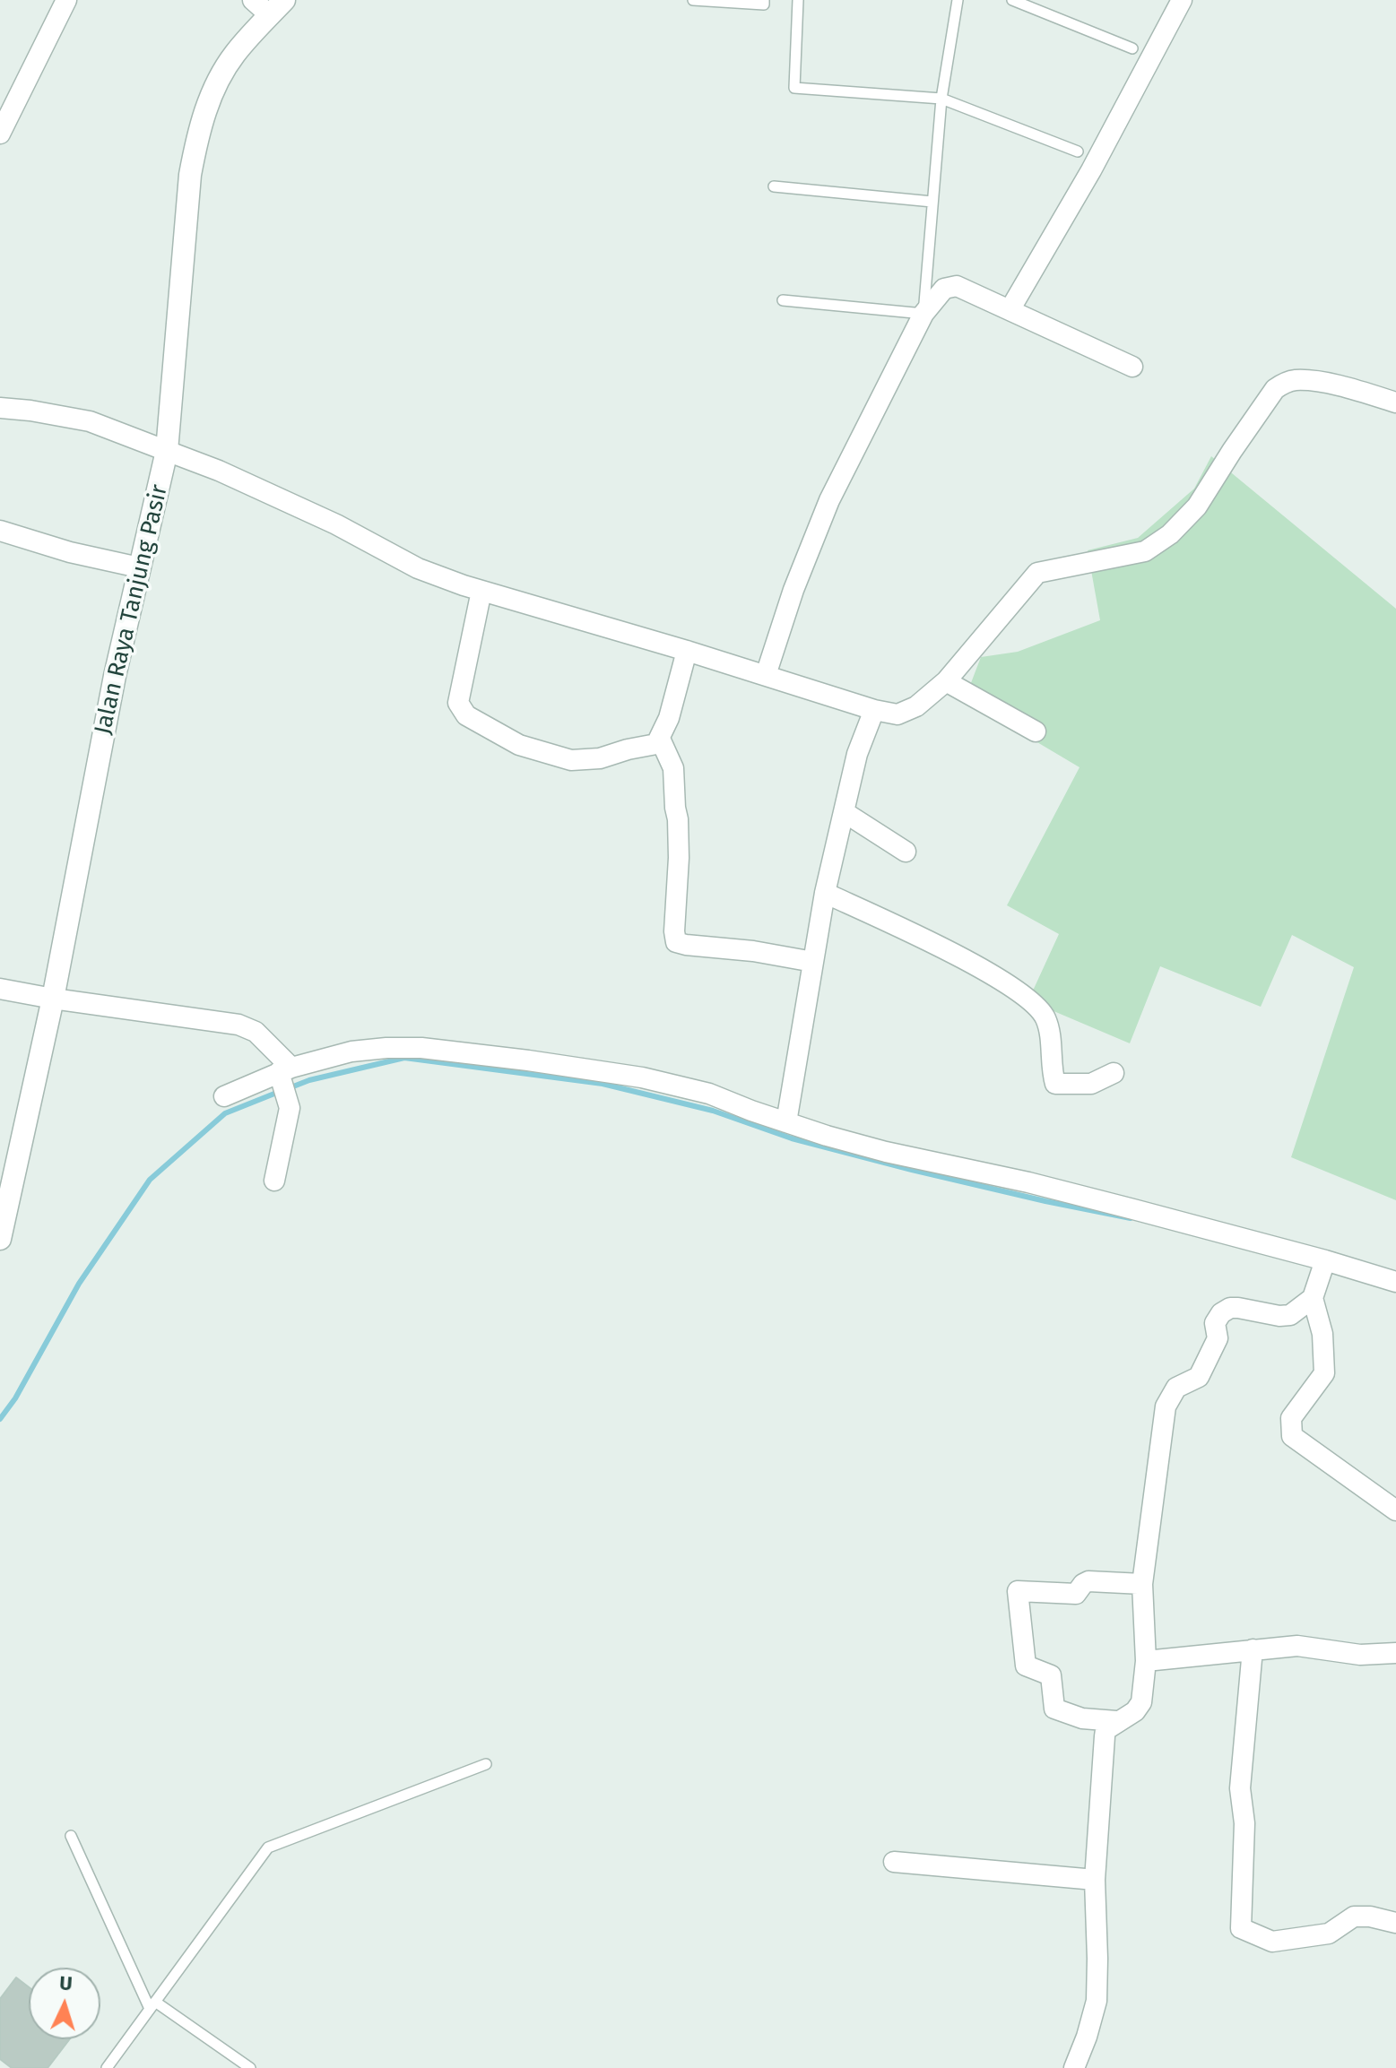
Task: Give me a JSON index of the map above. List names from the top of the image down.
{
  "streets": {
    "street": ["Jalan Raya Tanjung Pasir"]
  },
  "north": "top"
}
